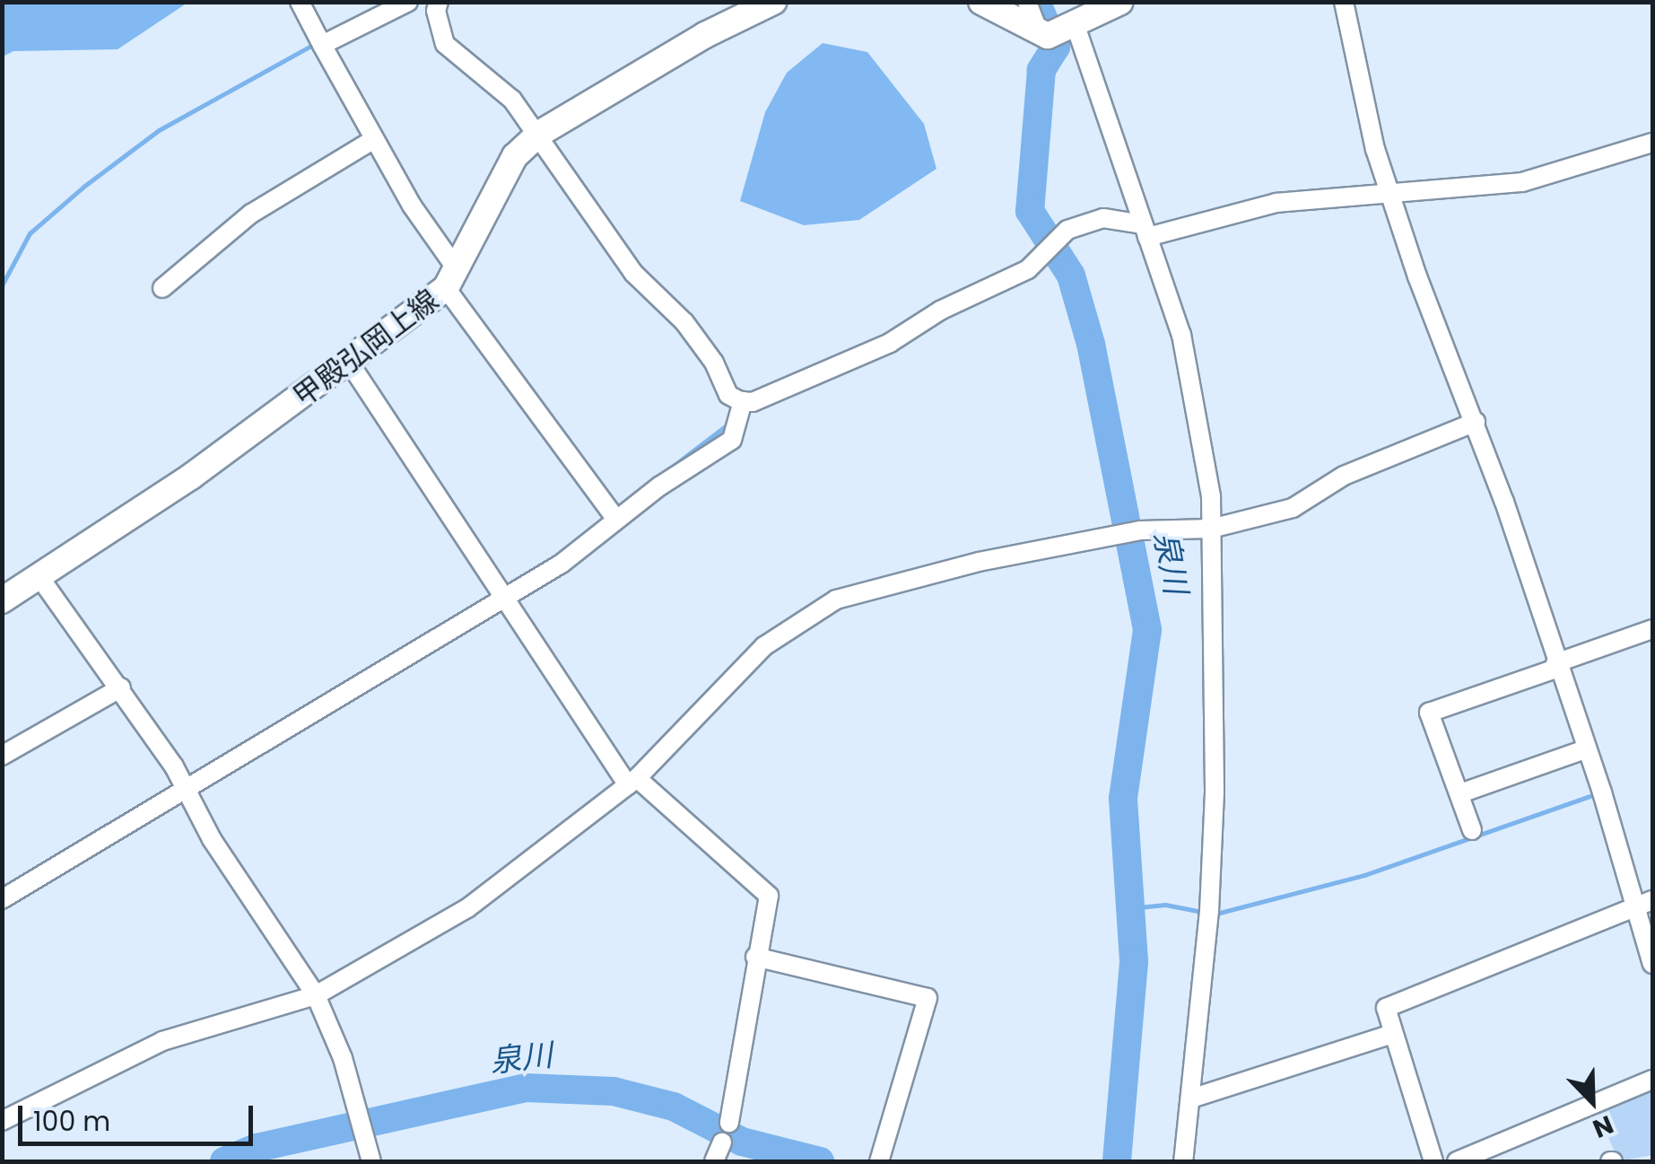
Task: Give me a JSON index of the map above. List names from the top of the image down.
{
  "streets": {
    "main road": ["甲殿弘岡上線"]
  },
  "water": ["泉川"],
  "scale_bar": "100 m",
  "north": "bottom right"
}
